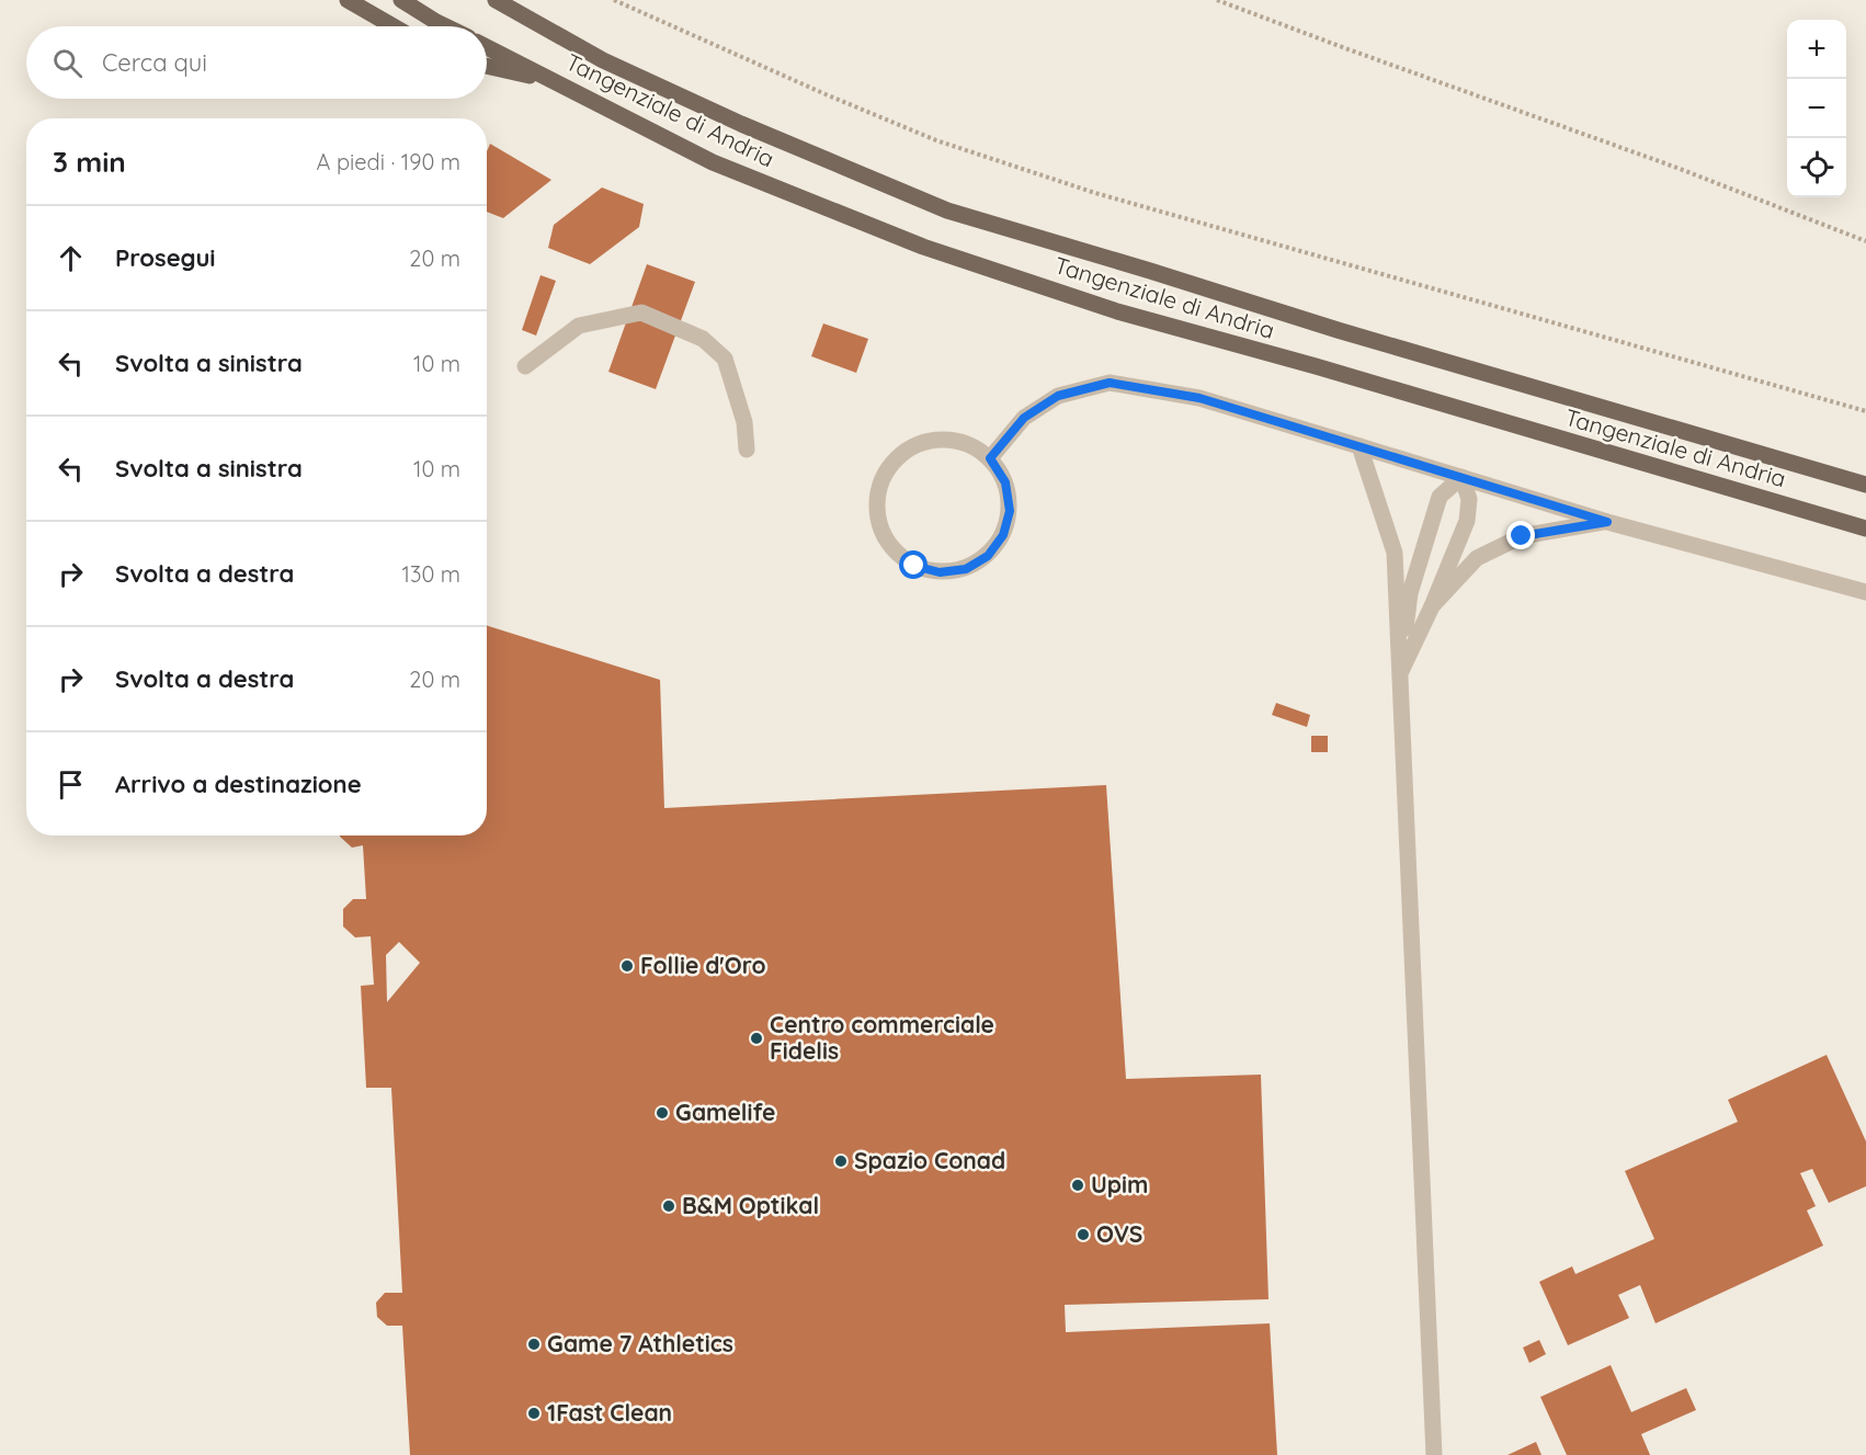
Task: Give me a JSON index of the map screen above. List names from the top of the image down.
{
  "streets": {
    "main road": ["Tangenziale di Andria"]
  },
  "places": [
    "Follie d'Oro",
    "Centro commerciale Fidelis",
    "Gamelife",
    "Spazio Conad",
    "Upim",
    "B&M Optikal",
    "OVS",
    "Game 7 Athletics",
    "1Fast Clean"
  ],
  "page": {
    "map_buttons": ["+", "−"],
    "search": "Cerca qui",
    "heading": ["3 min", "A piedi · 190 m"],
    "list": [
      ["Prosegui", "20 m"],
      ["Svolta a sinistra", "10 m"],
      ["Svolta a sinistra", "10 m"],
      ["Svolta a destra", "130 m"],
      ["Svolta a destra", "20 m"],
      "Arrivo a destinazione"
    ]
  }
}
